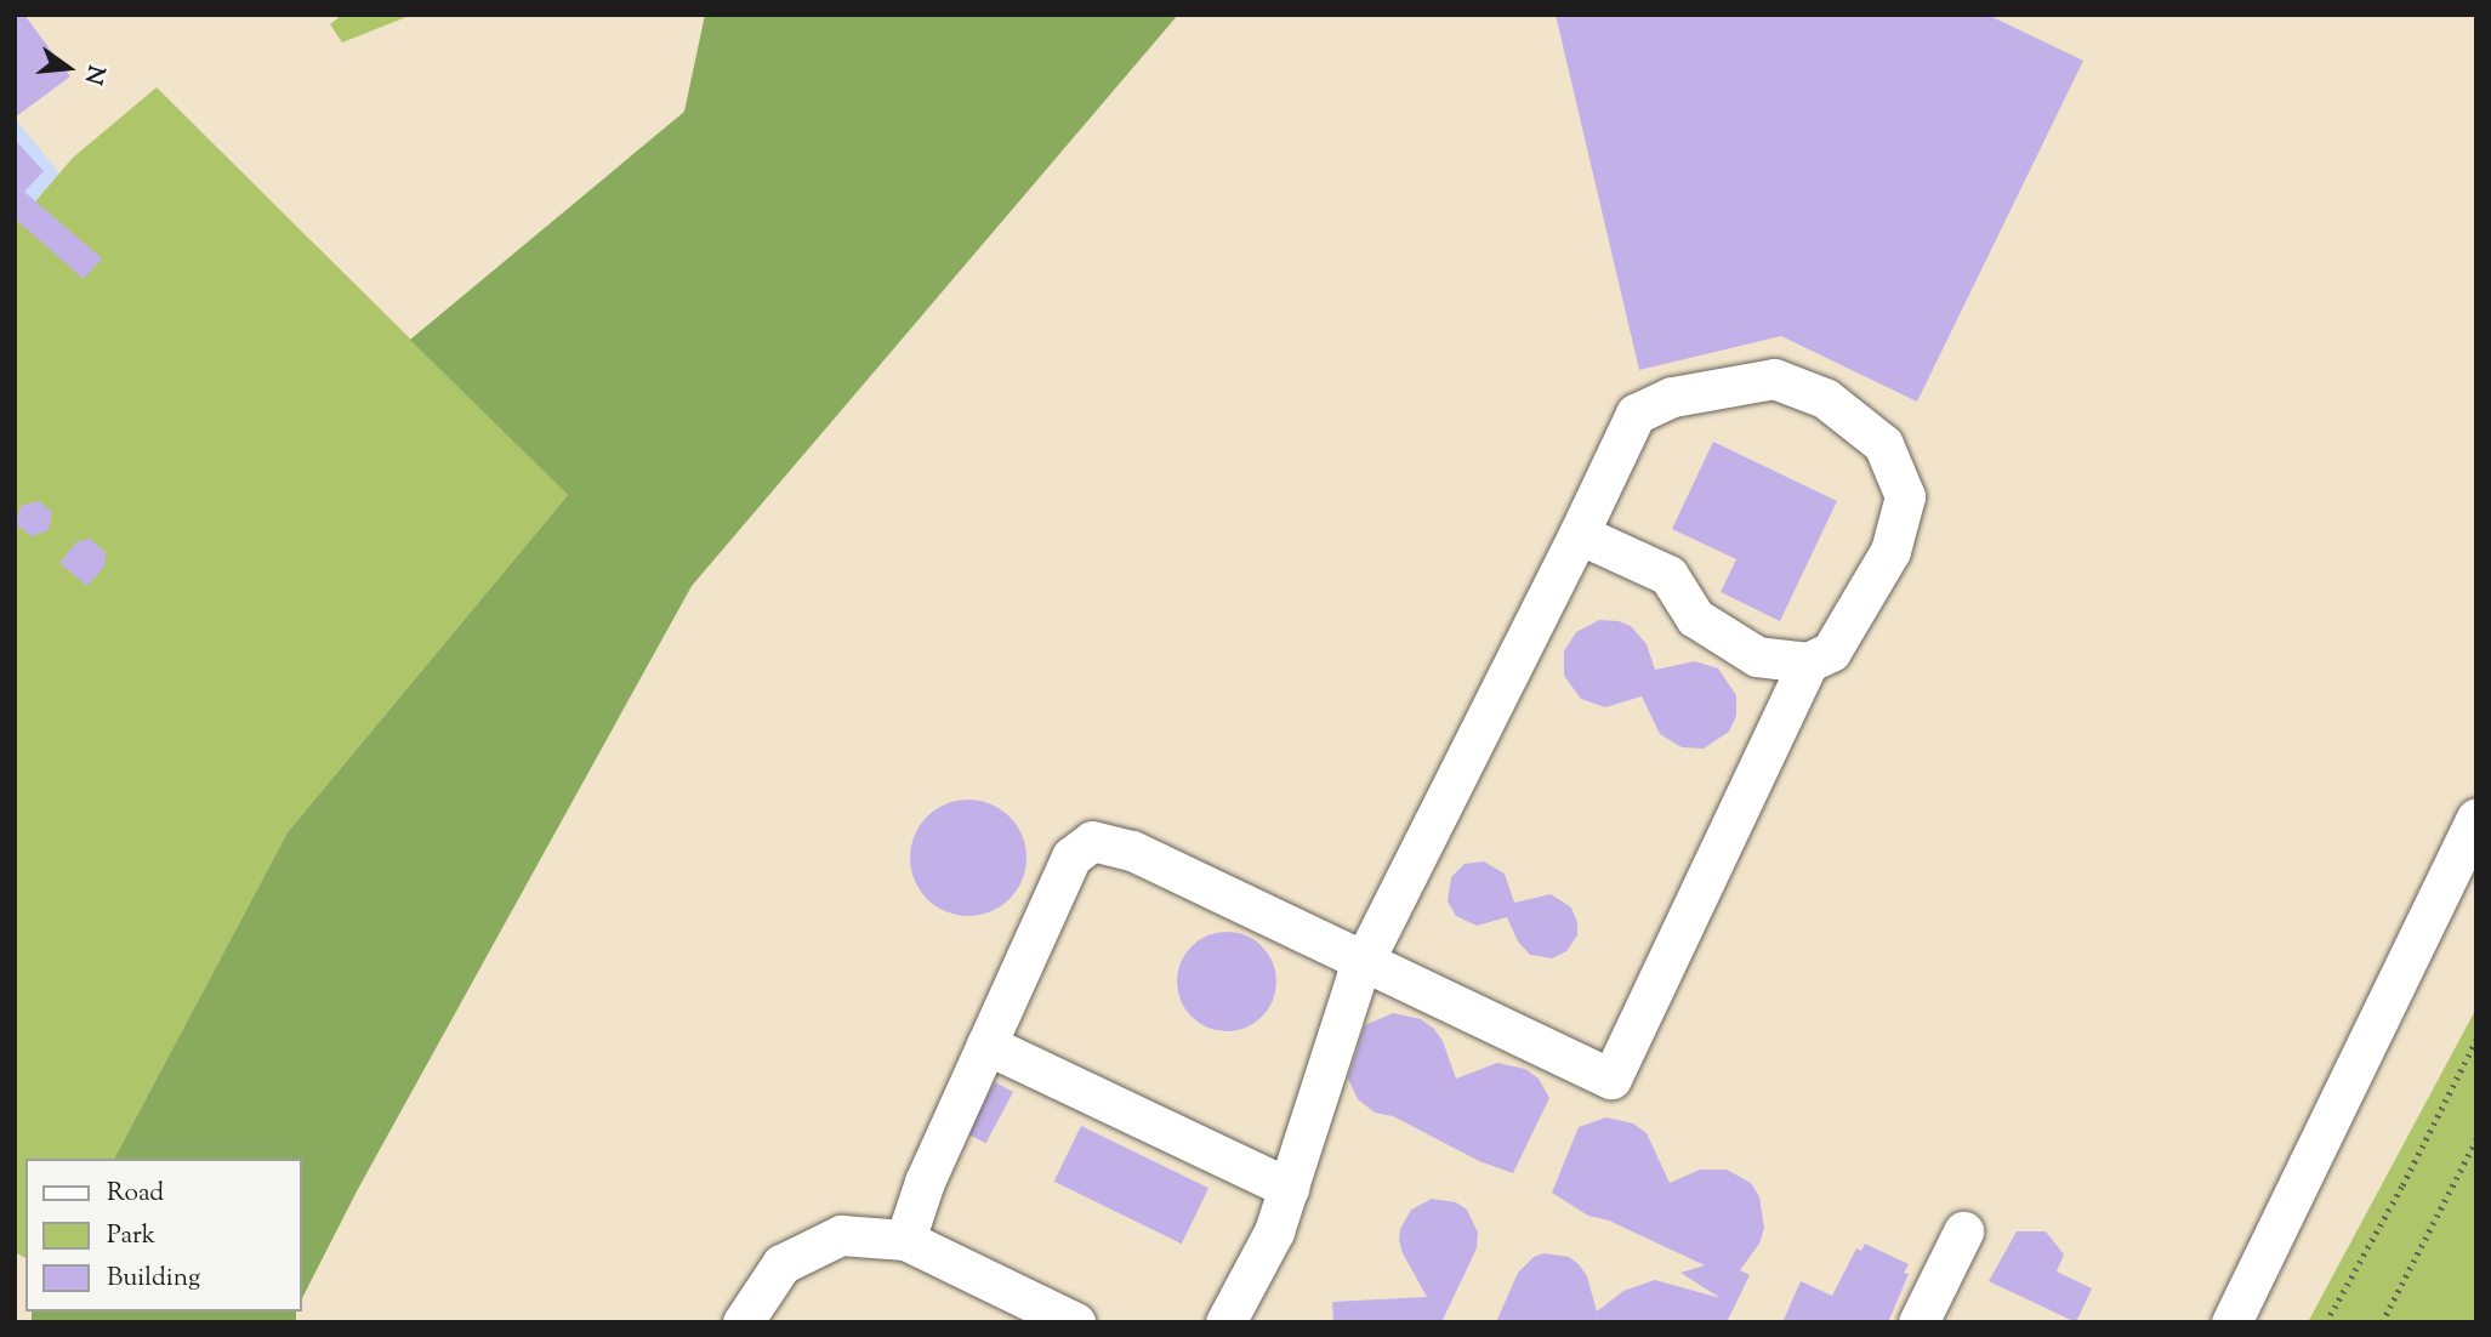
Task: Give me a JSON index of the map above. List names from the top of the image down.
{
  "legend": ["Road", "Park", "Building"],
  "north": "right"
}
